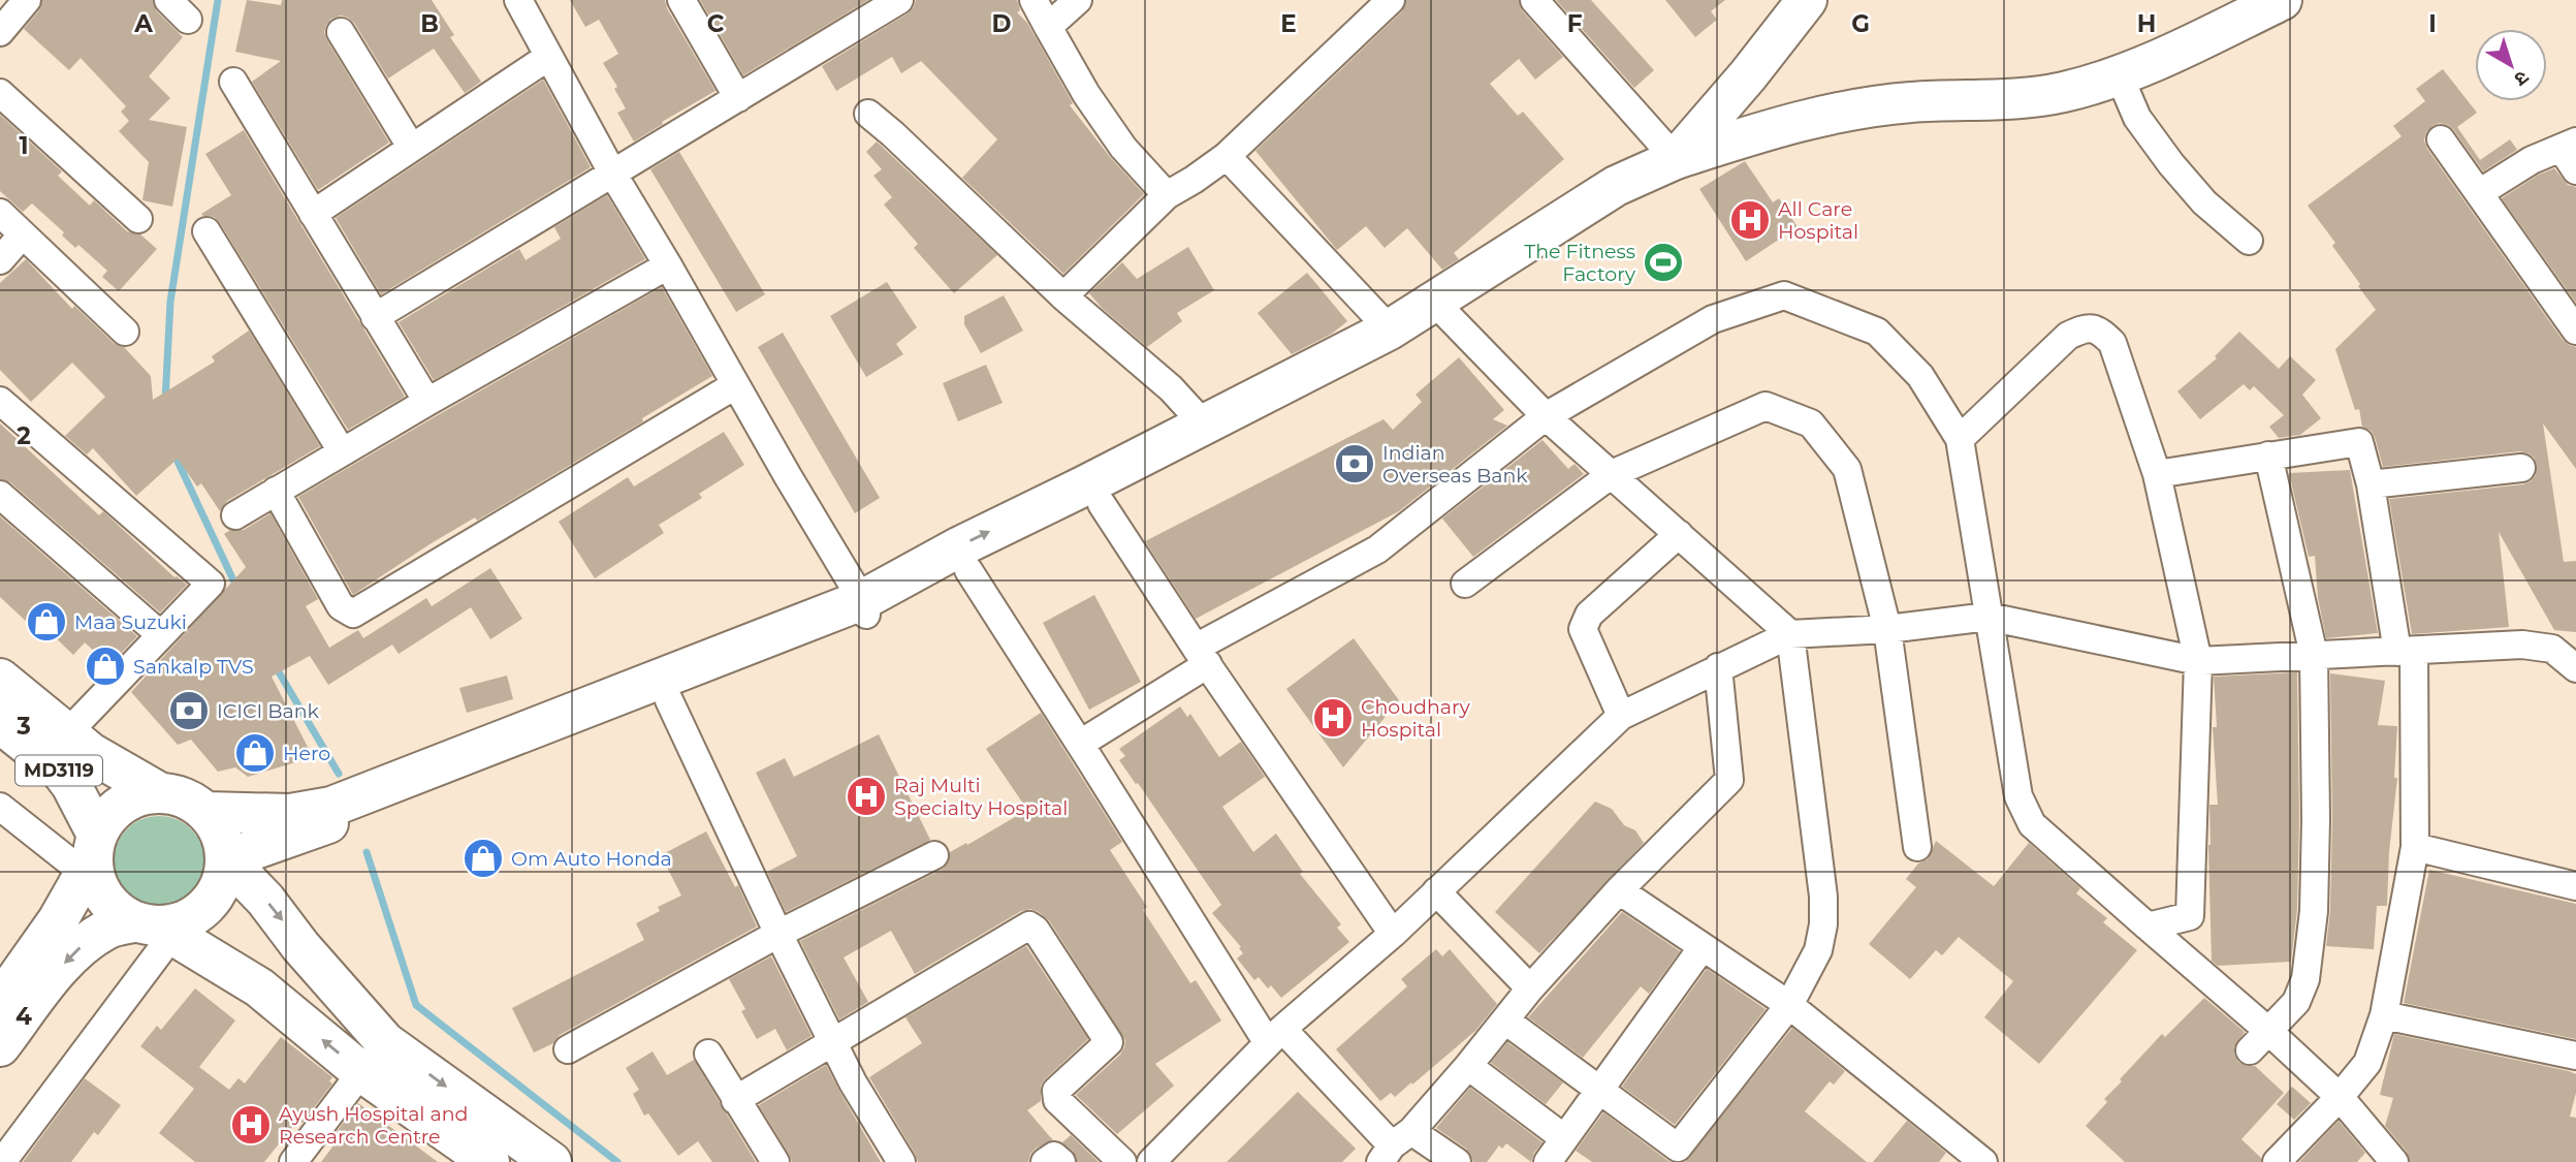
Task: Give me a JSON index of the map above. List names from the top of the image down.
{
  "streets": {
    "main road": ["MD3119"]
  },
  "places": {
    "hospital": [
      "All Care Hospital",
      "Choudhary Hospital",
      "Raj Multi Specialty Hospital",
      "Ayush Hospital and Research Centre"
    ],
    "sports": ["The Fitness Factory"],
    "bank": ["Indian Overseas Bank", "ICICI Bank"],
    "shop": [
      "Maa Suzuki",
      "Sankalp TVS",
      "Hero",
      "Om Auto Honda"
    ]
  },
  "north": "bottom right",
  "grid": {
    "columns": [
      "A",
      "B",
      "C",
      "D",
      "E",
      "F",
      "G",
      "H",
      "I"
    ],
    "rows": [
      "1",
      "2",
      "3",
      "4"
    ]
  }
}
